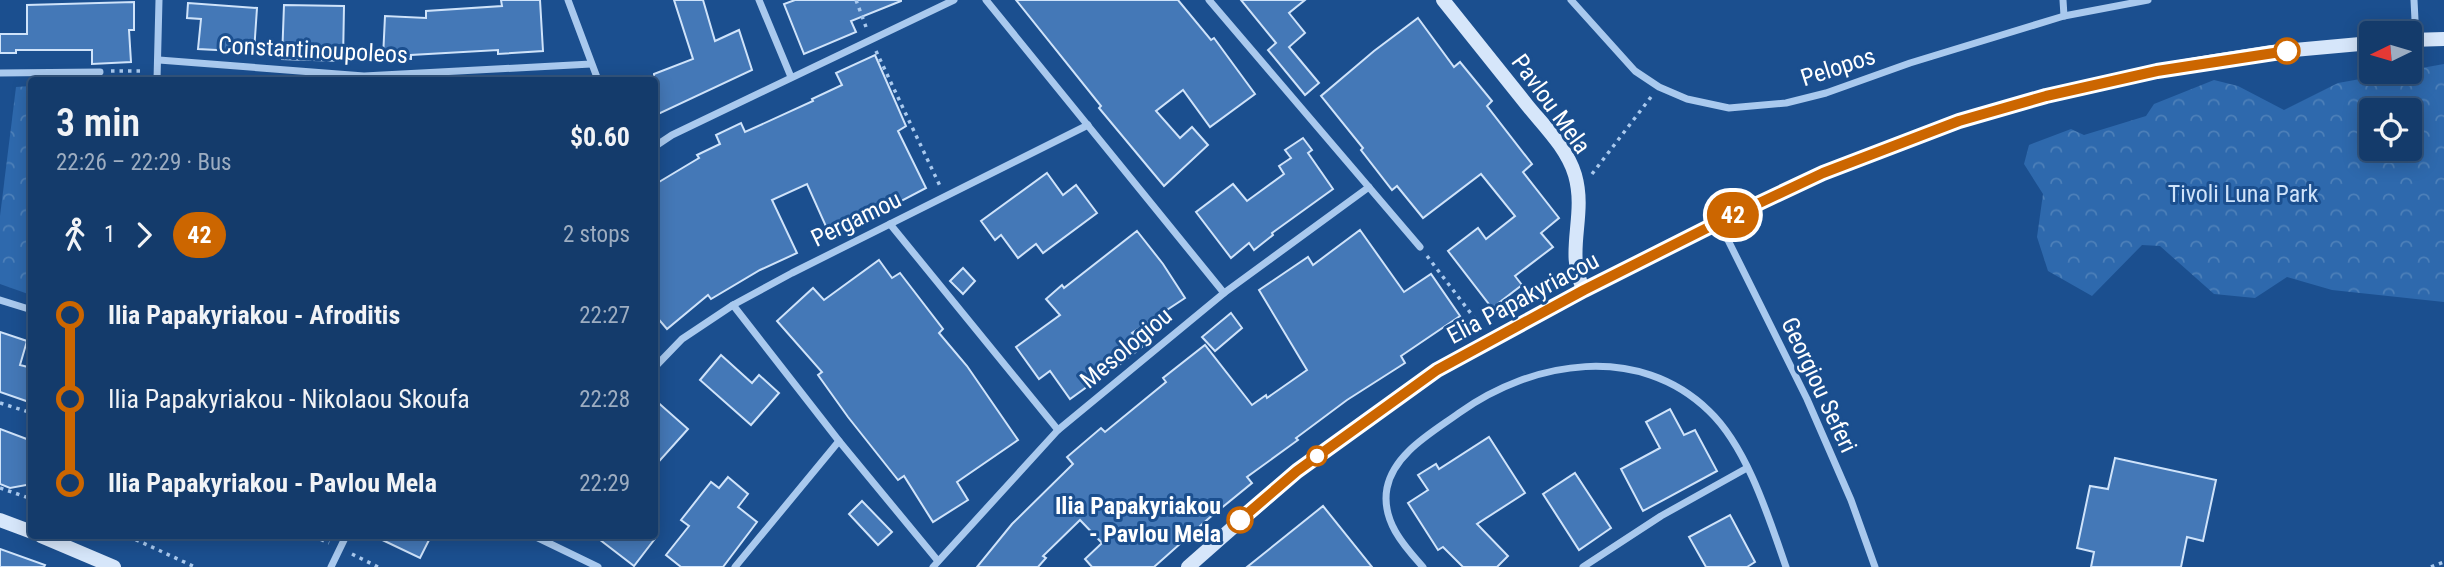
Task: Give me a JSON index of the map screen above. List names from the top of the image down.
{
  "streets": {
    "main road": ["Pavlou Mela", "Elia Papakyriacou"],
    "street": [
      "Constantinoupoleos",
      "Pelopos",
      "Pergamou",
      "Mesologiou",
      "Georgiou Seferi"
    ]
  },
  "crossings": [
    ["Pavlou Mela", "Elia Papakyriacou"],
    ["Elia Papakyriacou", "Georgiou Seferi"]
  ],
  "parks": ["Tivoli Luna Park"],
  "places": ["Ilia Papakyriakou - Pavlou Mela"],
  "lines": ["bus line 42"],
  "north": "left",
  "page": {
    "on_map": "42",
    "heading": ["3 min", "22:26 – 22:29 · Bus", "$0.60"],
    "legs": ["1", "42", "2 stops"],
    "list": [
      {
        "name": "Ilia Papakyriakou - Afroditis",
        "value": "22:27"
      },
      {
        "name": "Ilia Papakyriakou - Nikolaou Skoufa",
        "value": "22:28"
      },
      {
        "name": "Ilia Papakyriakou - Pavlou Mela",
        "value": "22:29"
      }
    ]
  }
}
